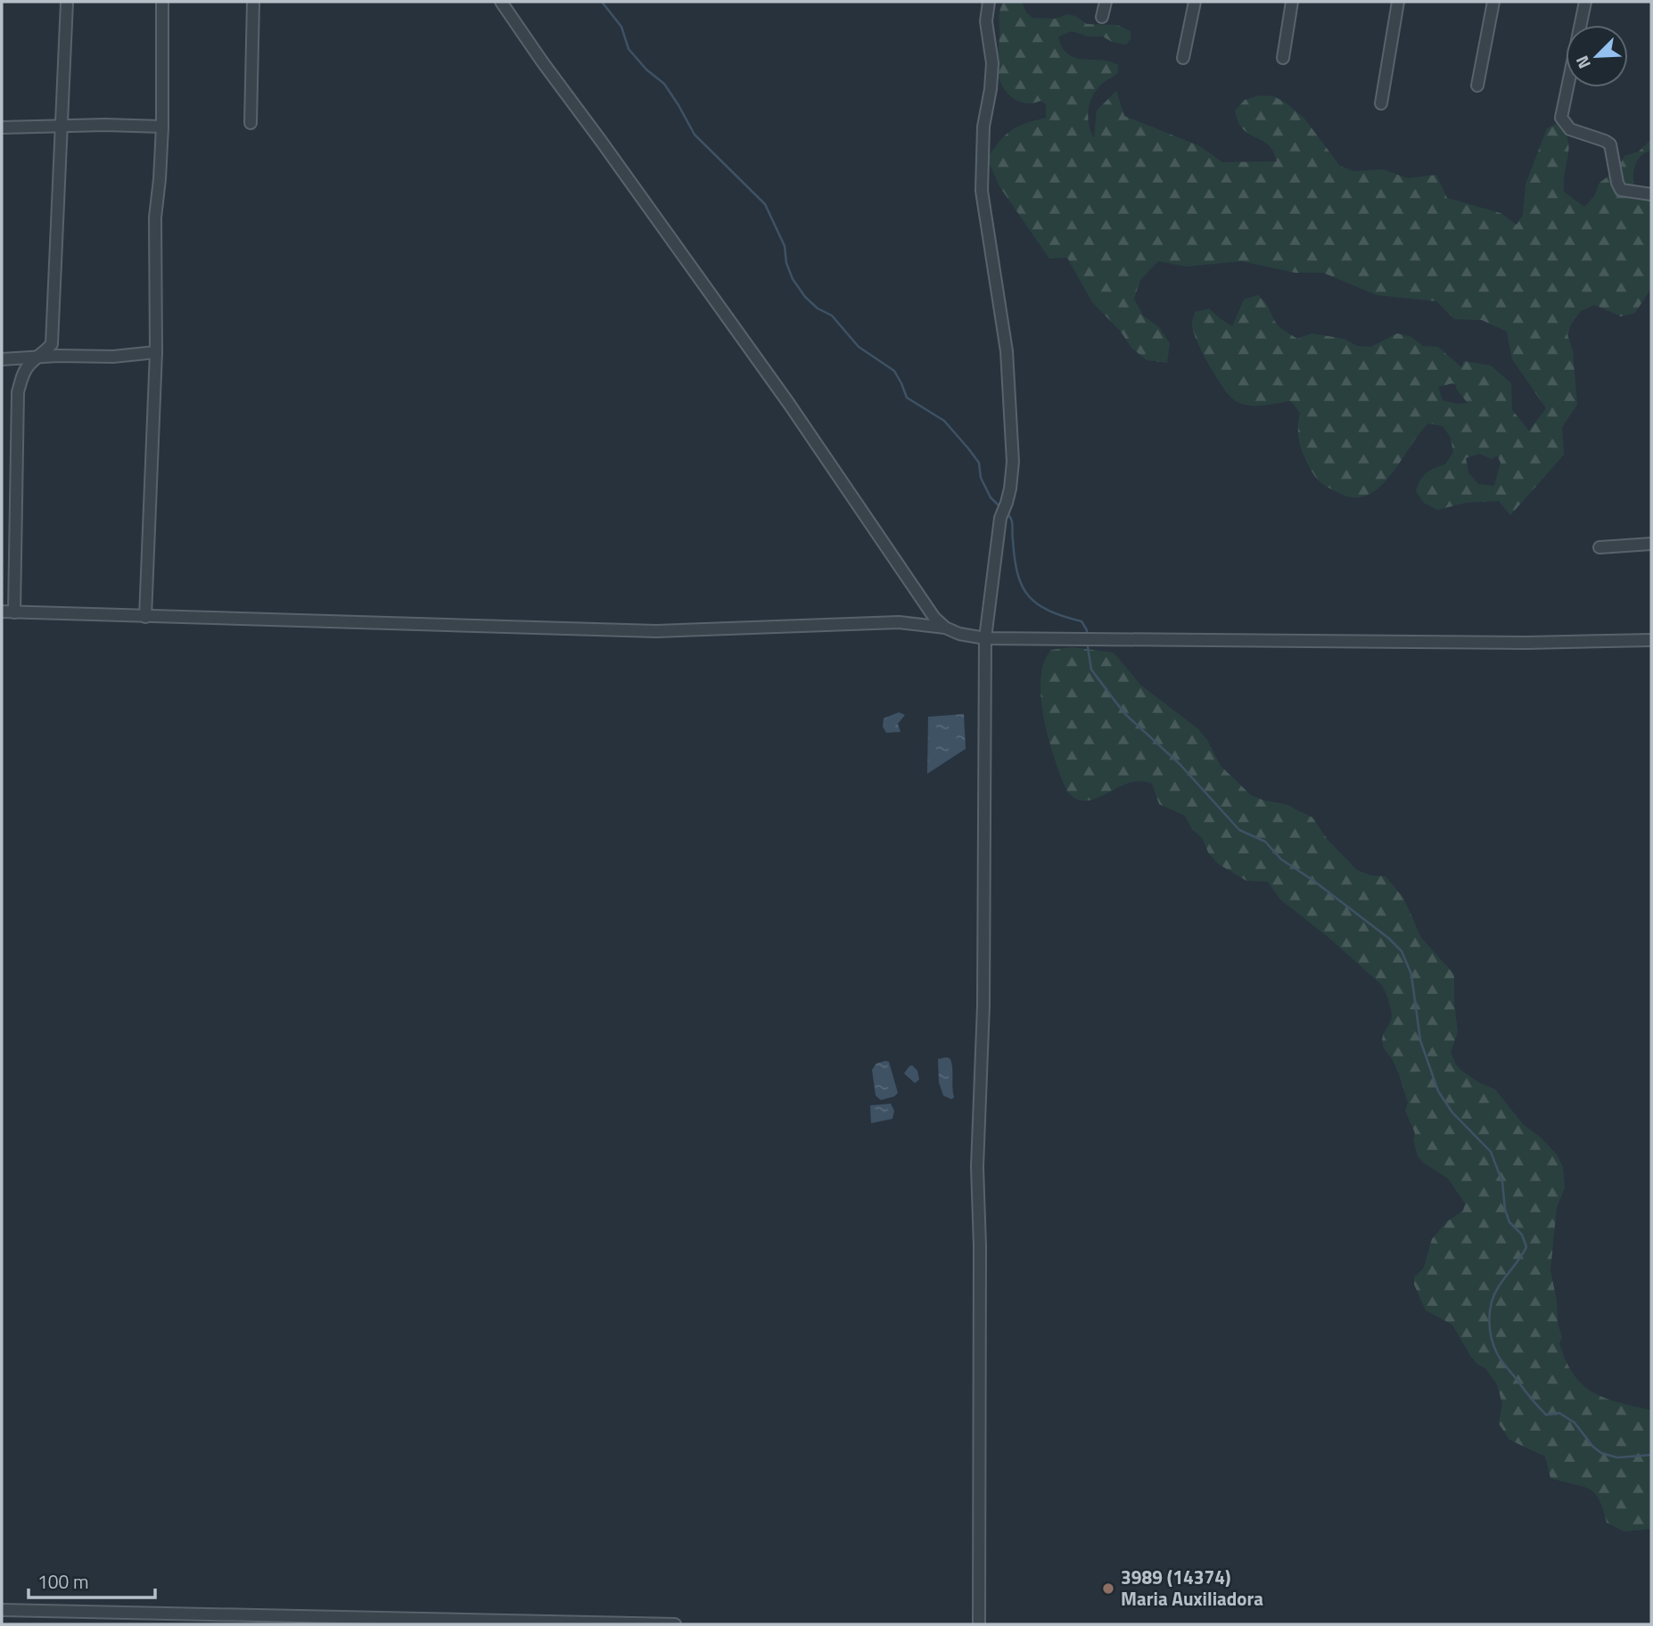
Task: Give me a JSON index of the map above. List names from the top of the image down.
{
  "places": ["3989 (14374) Maria Auxiliadora"],
  "scale_bar": "100 m",
  "north": "bottom left"
}
